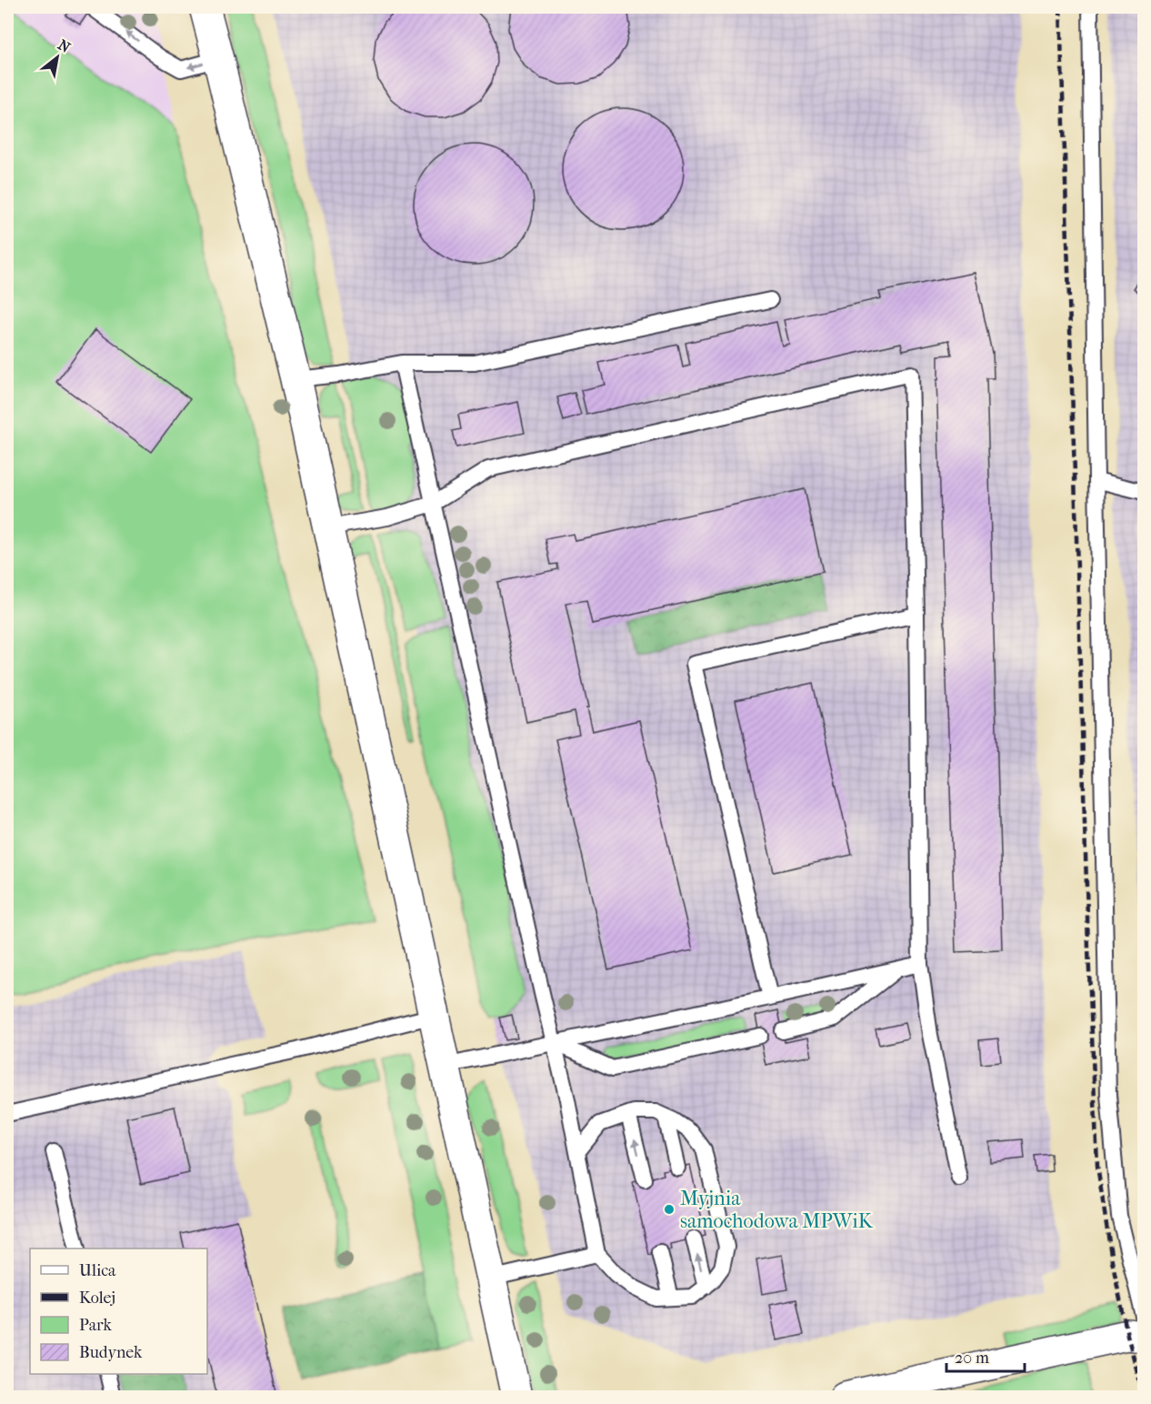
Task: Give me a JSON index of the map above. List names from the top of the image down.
{
  "places": ["Myjnia samochodowa MPWiK"],
  "legend": [
    "Ulica",
    "Kolej",
    "Park",
    "Budynek"
  ],
  "scale_bar": "20 m",
  "north": "top right"
}
